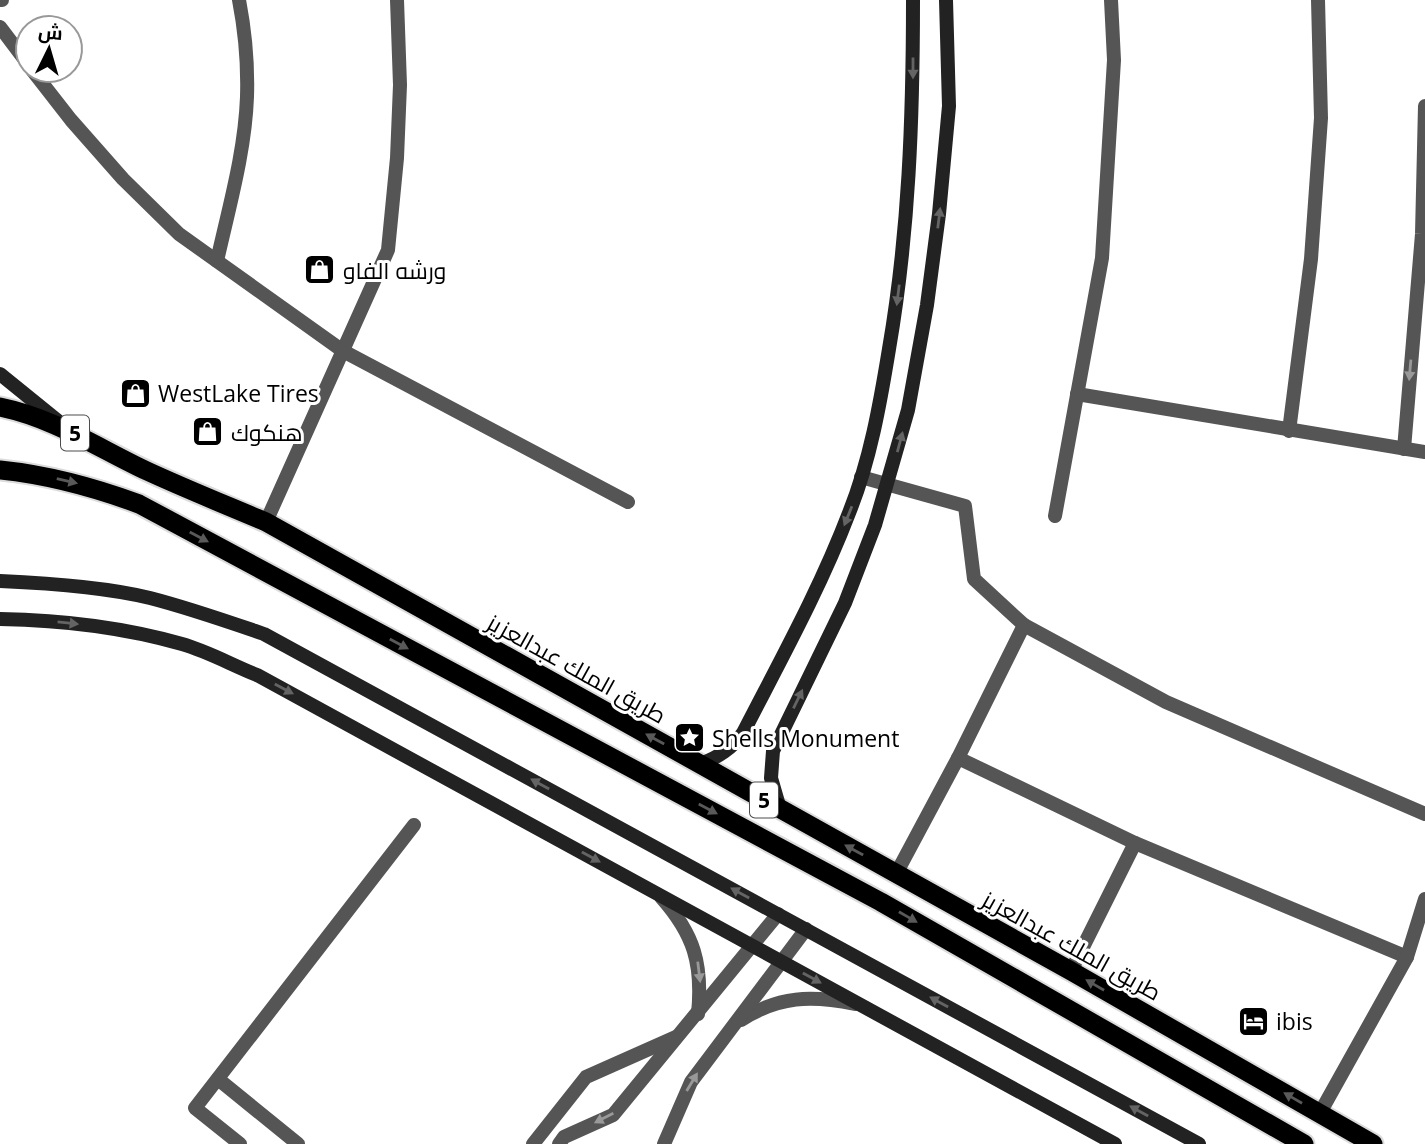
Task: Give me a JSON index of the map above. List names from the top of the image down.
{
  "streets": {
    "highway": ["5", "طريق الملك عبدالعزيز"]
  },
  "places": {
    "shop": ["ورشه الفاو", "WestLake Tires", "هنكوك"],
    "place": ["Shells Monument"],
    "hotel": ["ibis"]
  },
  "north": "top"
}
